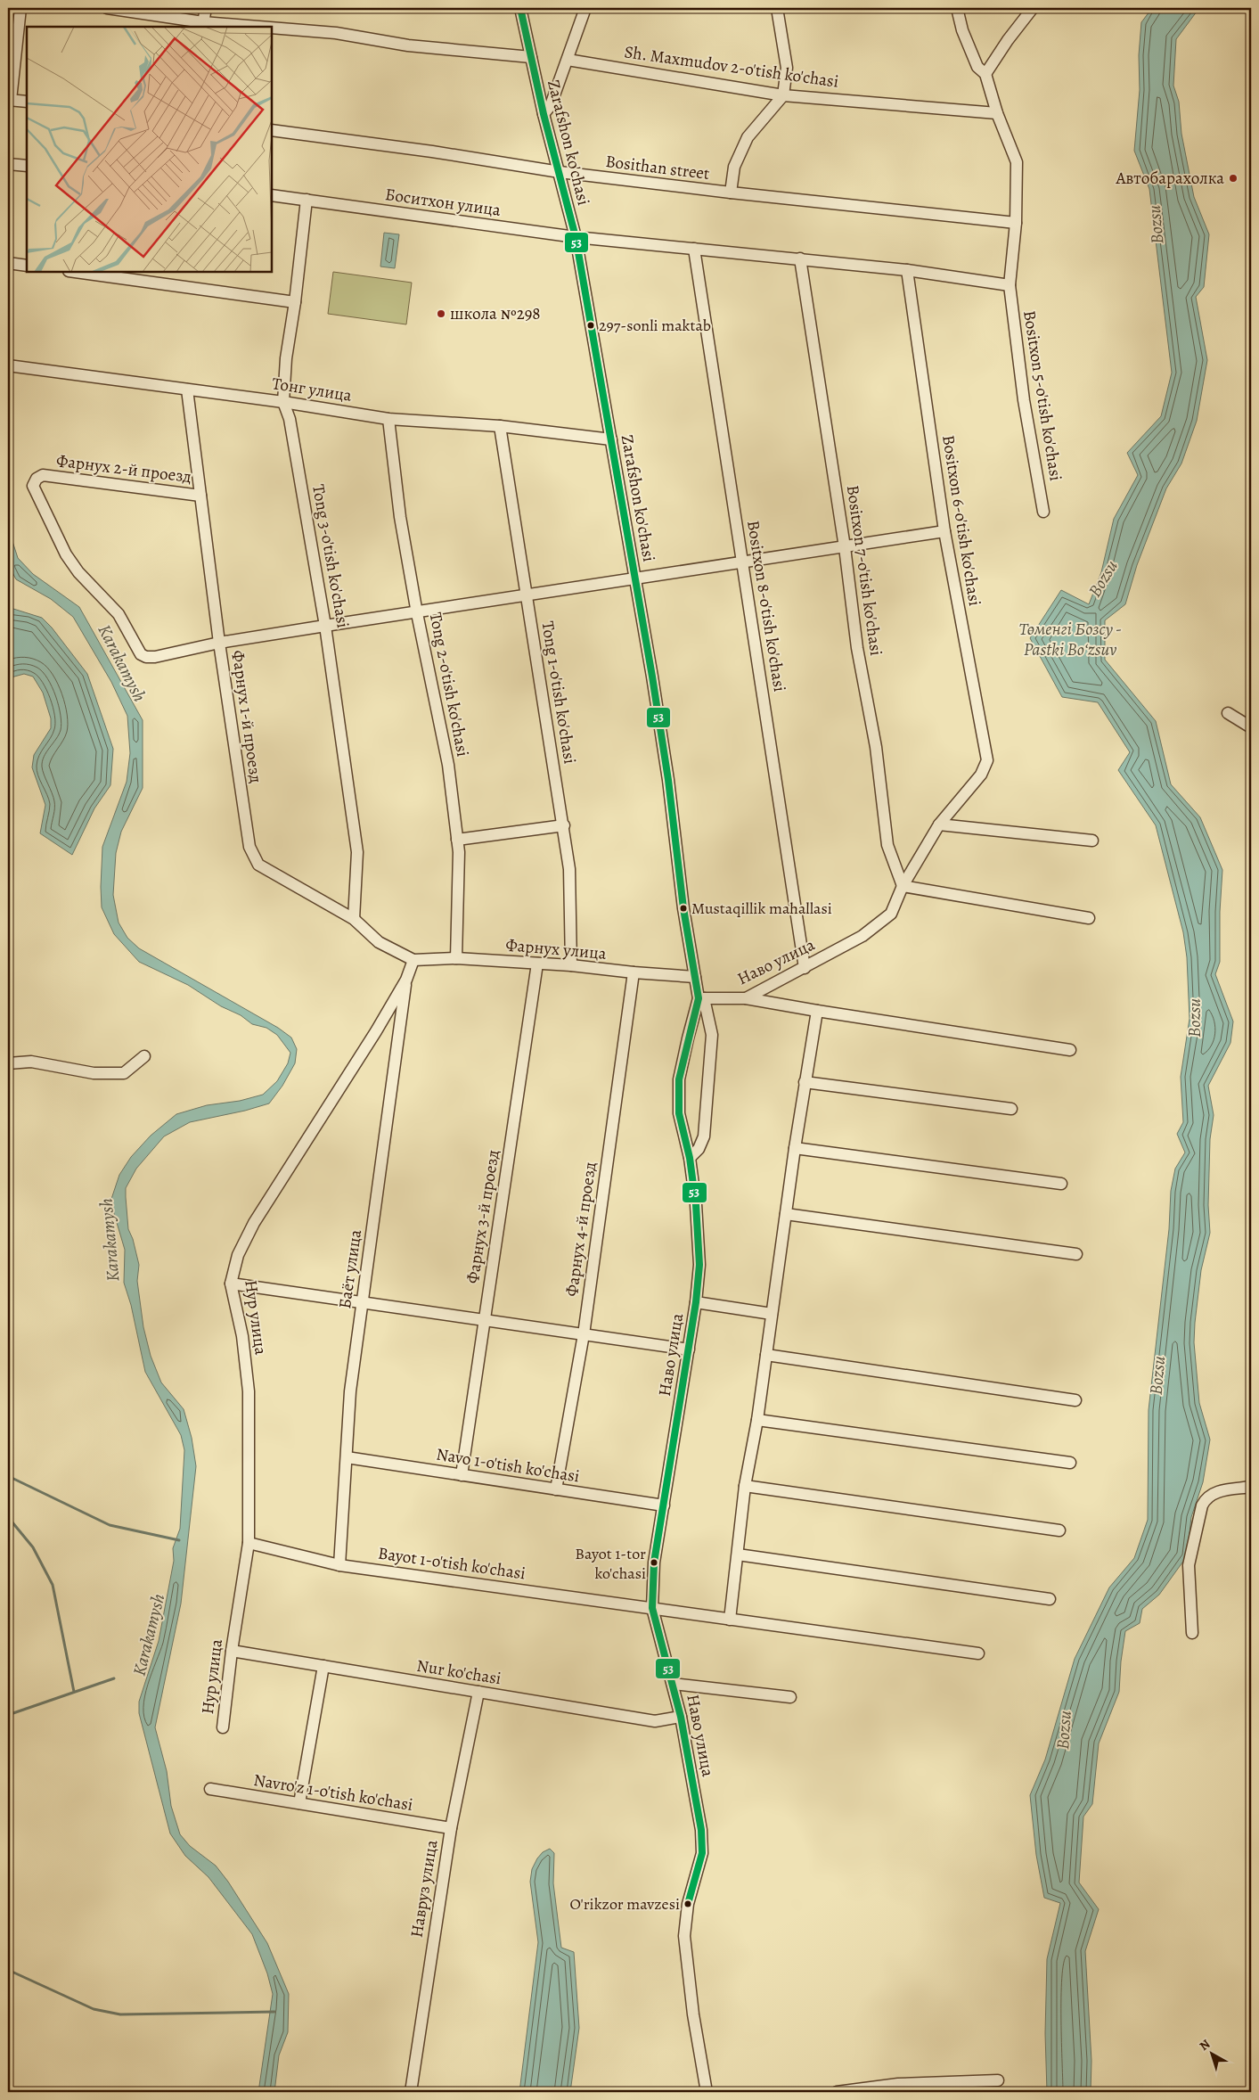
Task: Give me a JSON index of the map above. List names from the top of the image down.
{
  "streets": {
    "street": [
      "Sh. Maxmudov 2-o'tish ko'chasi",
      "Zarafshon ko'chasi",
      "Bosithan street",
      "Боситхон улица",
      "Тонг улица",
      "Bositxon 5-o'tish ko'chasi",
      "Фарнух 2-й проезд",
      "Bositxon 6-o'tish ko'chasi",
      "Tong 3-o'tish ko'chasi",
      "Bositxon 7-o'tish ko'chasi",
      "Bositxon 8-o'tish ko'chasi",
      "Tong 2-o'tish ko'chasi",
      "Tong 1-o'tish ko'chasi",
      "Фарнух 1-й проезд",
      "Фарнух улица",
      "Наво улица",
      "Фарнух 3-й проезд",
      "Фарнух 4-й проезд",
      "Баёт улица",
      "Нур улица",
      "Navo 1-o'tish ko'chasi",
      "Bayot 1-o'tish ko'chasi",
      "Nur ko'chasi",
      "Navro'z 1-o'tish ko'chasi",
      "Навруз улица"
    ]
  },
  "crossings": [
    ["Zarafshon ko'chasi", "Bosithan street"],
    ["Zarafshon ko'chasi", "Боситхон улица"],
    ["Zarafshon ko'chasi", "Тонг улица"],
    ["Zarafshon ko'chasi", "Фарнух улица"],
    ["Zarafshon ko'chasi", "Наво улица"],
    ["Боситхон улица", "Tong 3-o'tish ko'chasi"],
    ["Тонг улица", "Tong 3-o'tish ko'chasi"],
    ["Тонг улица", "Tong 2-o'tish ko'chasi"],
    ["Тонг улица", "Tong 1-o'tish ko'chasi"],
    ["Тонг улица", "Фарнух 1-й проезд"],
    ["Фарнух 2-й проезд", "Фарнух 1-й проезд"],
    ["Bositxon 6-o'tish ko'chasi", "Наво улица"],
    ["Tong 3-o'tish ko'chasi", "Фарнух 1-й проезд"],
    ["Bositxon 7-o'tish ko'chasi", "Наво улица"],
    ["Bositxon 8-o'tish ko'chasi", "Наво улица"],
    ["Tong 2-o'tish ko'chasi", "Фарнух улица"],
    ["Tong 1-o'tish ko'chasi", "Фарнух улица"],
    ["Фарнух 1-й проезд", "Фарнух улица"],
    ["Фарнух 1-й проезд", "Нур улица"],
    ["Фарнух улица", "Фарнух 3-й проезд"],
    ["Фарнух улица", "Фарнух 4-й проезд"],
    ["Фарнух улица", "Нур улица"],
    ["Наво улица", "Navo 1-o'tish ko'chasi"],
    ["Наво улица", "Bayot 1-o'tish ko'chasi"],
    ["Наво улица", "Nur ko'chasi"],
    ["Фарнух 3-й проезд", "Navo 1-o'tish ko'chasi"],
    ["Фарнух 4-й проезд", "Navo 1-o'tish ko'chasi"],
    ["Баёт улица", "Нур улица"],
    ["Баёт улица", "Navo 1-o'tish ko'chasi"],
    ["Баёт улица", "Bayot 1-o'tish ko'chasi"],
    ["Нур улица", "Bayot 1-o'tish ko'chasi"],
    ["Нур улица", "Nur ko'chasi"],
    ["Nur ko'chasi", "Навруз улица"],
    ["Navro'z 1-o'tish ko'chasi", "Навруз улица"]
  ],
  "water": ["Bozsu", "Төменгі Бозсу - Pastki Boʻzsuv", "Karakamysh"],
  "places": [
    "Автобарахолка",
    "школа №298",
    "297-sonli maktab",
    "Mustaqillik mahallasi",
    "Bayot 1-tor ko'chasi",
    "O'rikzor mavzesi"
  ],
  "lines": ["transit line 53"],
  "north": "top left"
}
